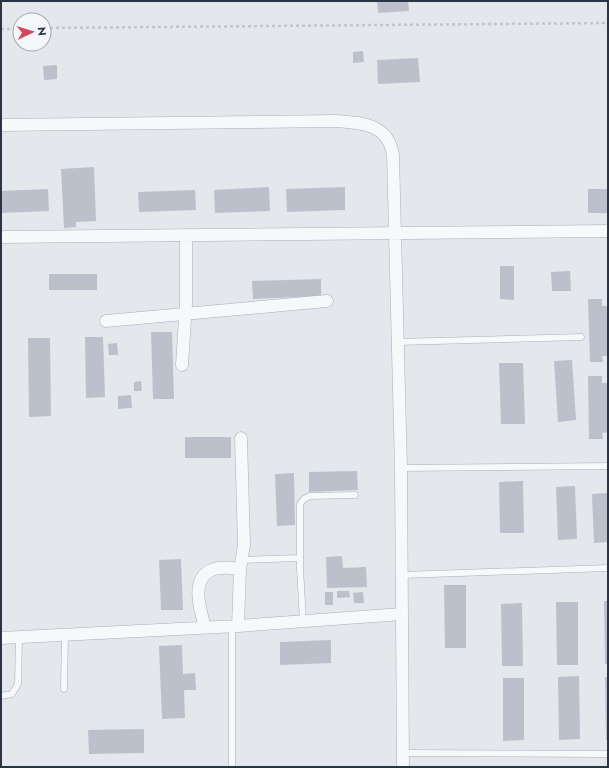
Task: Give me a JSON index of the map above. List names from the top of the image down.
{
  "north": "right"
}
